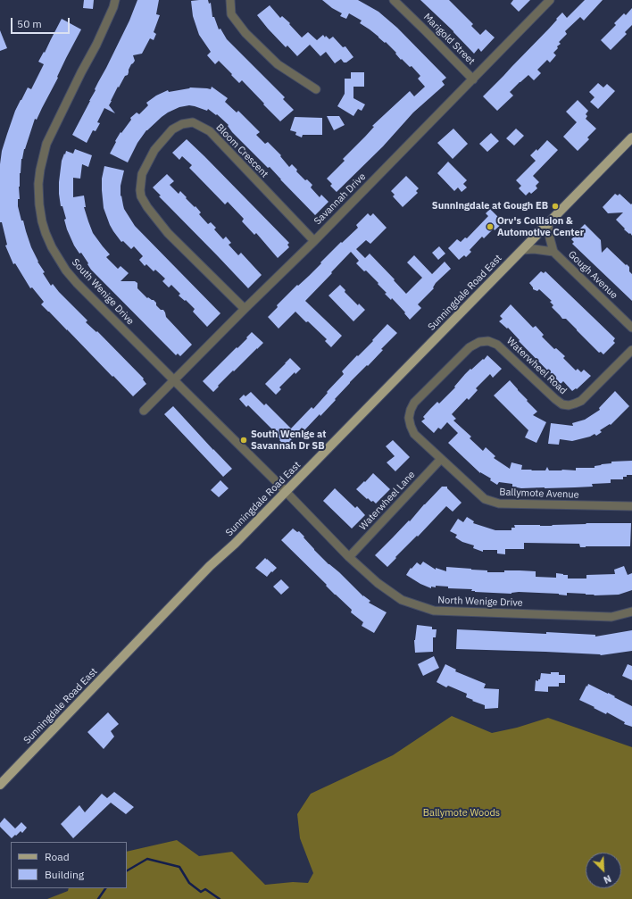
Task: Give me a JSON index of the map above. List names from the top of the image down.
{
  "streets": {
    "main road": ["Sunningdale Road East"],
    "street": [
      "Marigold Street",
      "Bloom Crescent",
      "Savannah Drive",
      "Gough Avenue",
      "South Wenige Drive",
      "Waterwheel Road",
      "Ballymote Avenue",
      "Waterwheel Lane",
      "North Wenige Drive"
    ]
  },
  "crossings": [
    ["Marigold Street", "Savannah Drive"],
    ["Bloom Crescent", "Savannah Drive"],
    ["Savannah Drive", "South Wenige Drive"],
    ["Gough Avenue", "Sunningdale Road East"],
    ["South Wenige Drive", "Sunningdale Road East"],
    ["South Wenige Drive", "North Wenige Drive"],
    ["Sunningdale Road East", "North Wenige Drive"],
    ["Waterwheel Road", "Ballymote Avenue"],
    ["Waterwheel Road", "Waterwheel Lane"],
    ["Ballymote Avenue", "Waterwheel Lane"],
    ["Waterwheel Lane", "North Wenige Drive"]
  ],
  "parks": ["Ballymote Woods"],
  "places": ["Sunningdale at Gough EB", "Orv's Collision & Automotive Center", "South Wenige at Savannah Dr SB"],
  "legend": ["Road", "Building"],
  "scale_bar": "50 m",
  "north": "bottom right"
}
